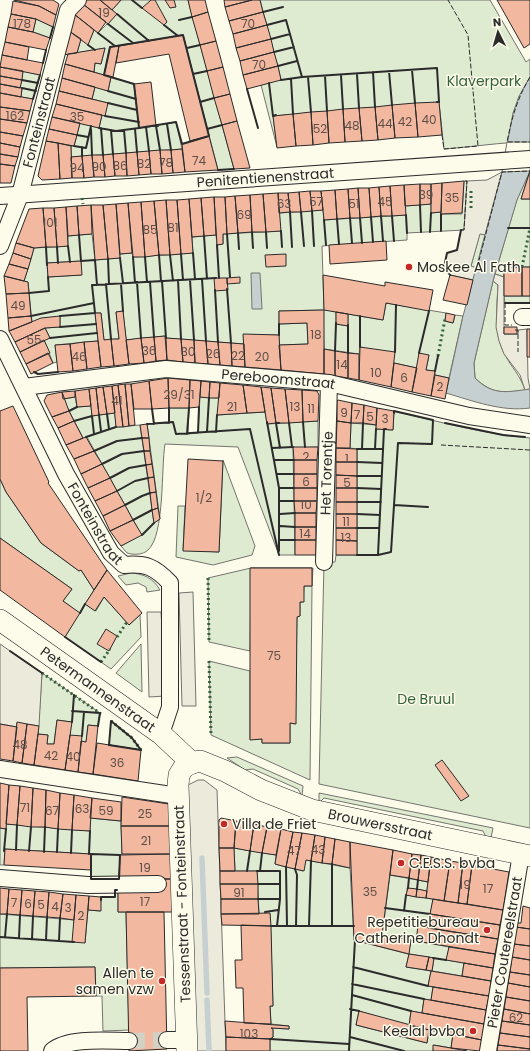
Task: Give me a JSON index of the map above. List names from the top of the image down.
{
  "streets": {
    "street": [
      "Fonteinstraat",
      "Penitentienenstraat",
      "Pereboomstraat",
      "Het Torentje",
      "Petermannenstraat",
      "Brouwersstraat",
      "Tessenstraat - Fonteinstraat",
      "Pieter Coutereelstraat"
    ]
  },
  "crossings": [
    ["Fonteinstraat", "Penitentienenstraat"],
    ["Fonteinstraat", "Pereboomstraat"],
    ["Fonteinstraat", "Petermannenstraat"],
    ["Pereboomstraat", "Het Torentje"],
    ["Petermannenstraat", "Brouwersstraat"],
    ["Petermannenstraat", "Tessenstraat - Fonteinstraat"],
    ["Brouwersstraat", "Tessenstraat - Fonteinstraat"],
    ["Brouwersstraat", "Pieter Coutereelstraat"]
  ],
  "parks": ["Klaverpark", "De Bruul"],
  "places": [
    "Moskee Al Fath",
    "Villa de Friet",
    "C.E.S.S. bvba",
    "Repetitiebureau Catherine Dhondt",
    "Allen te samen vzw",
    "Keelal bvba"
  ],
  "house_numbers": [
    "19",
    "178",
    "70",
    "70",
    "162",
    "35",
    "40",
    "42",
    "44",
    "48",
    "52",
    "74",
    "78",
    "82",
    "86",
    "90",
    "94",
    "39",
    "35",
    "57",
    "45",
    "63",
    "51",
    "69",
    "101",
    "81",
    "85",
    "49",
    "18",
    "55",
    "36",
    "30",
    "26",
    "22",
    "46",
    "20",
    "14",
    "10",
    "6",
    "2",
    "29/31",
    "41",
    "21",
    "13",
    "11",
    "9",
    "7",
    "5",
    "3",
    "2",
    "1",
    "6",
    "5",
    "1/2",
    "10",
    "11",
    "14",
    "13",
    "75",
    "48",
    "42",
    "40",
    "36",
    "71",
    "63",
    "67",
    "59",
    "25",
    "21",
    "43",
    "47",
    "19",
    "19",
    "17",
    "35",
    "91",
    "17",
    "7",
    "6",
    "5",
    "4",
    "3",
    "2",
    "62",
    "103"
  ],
  "north": "top"
}
